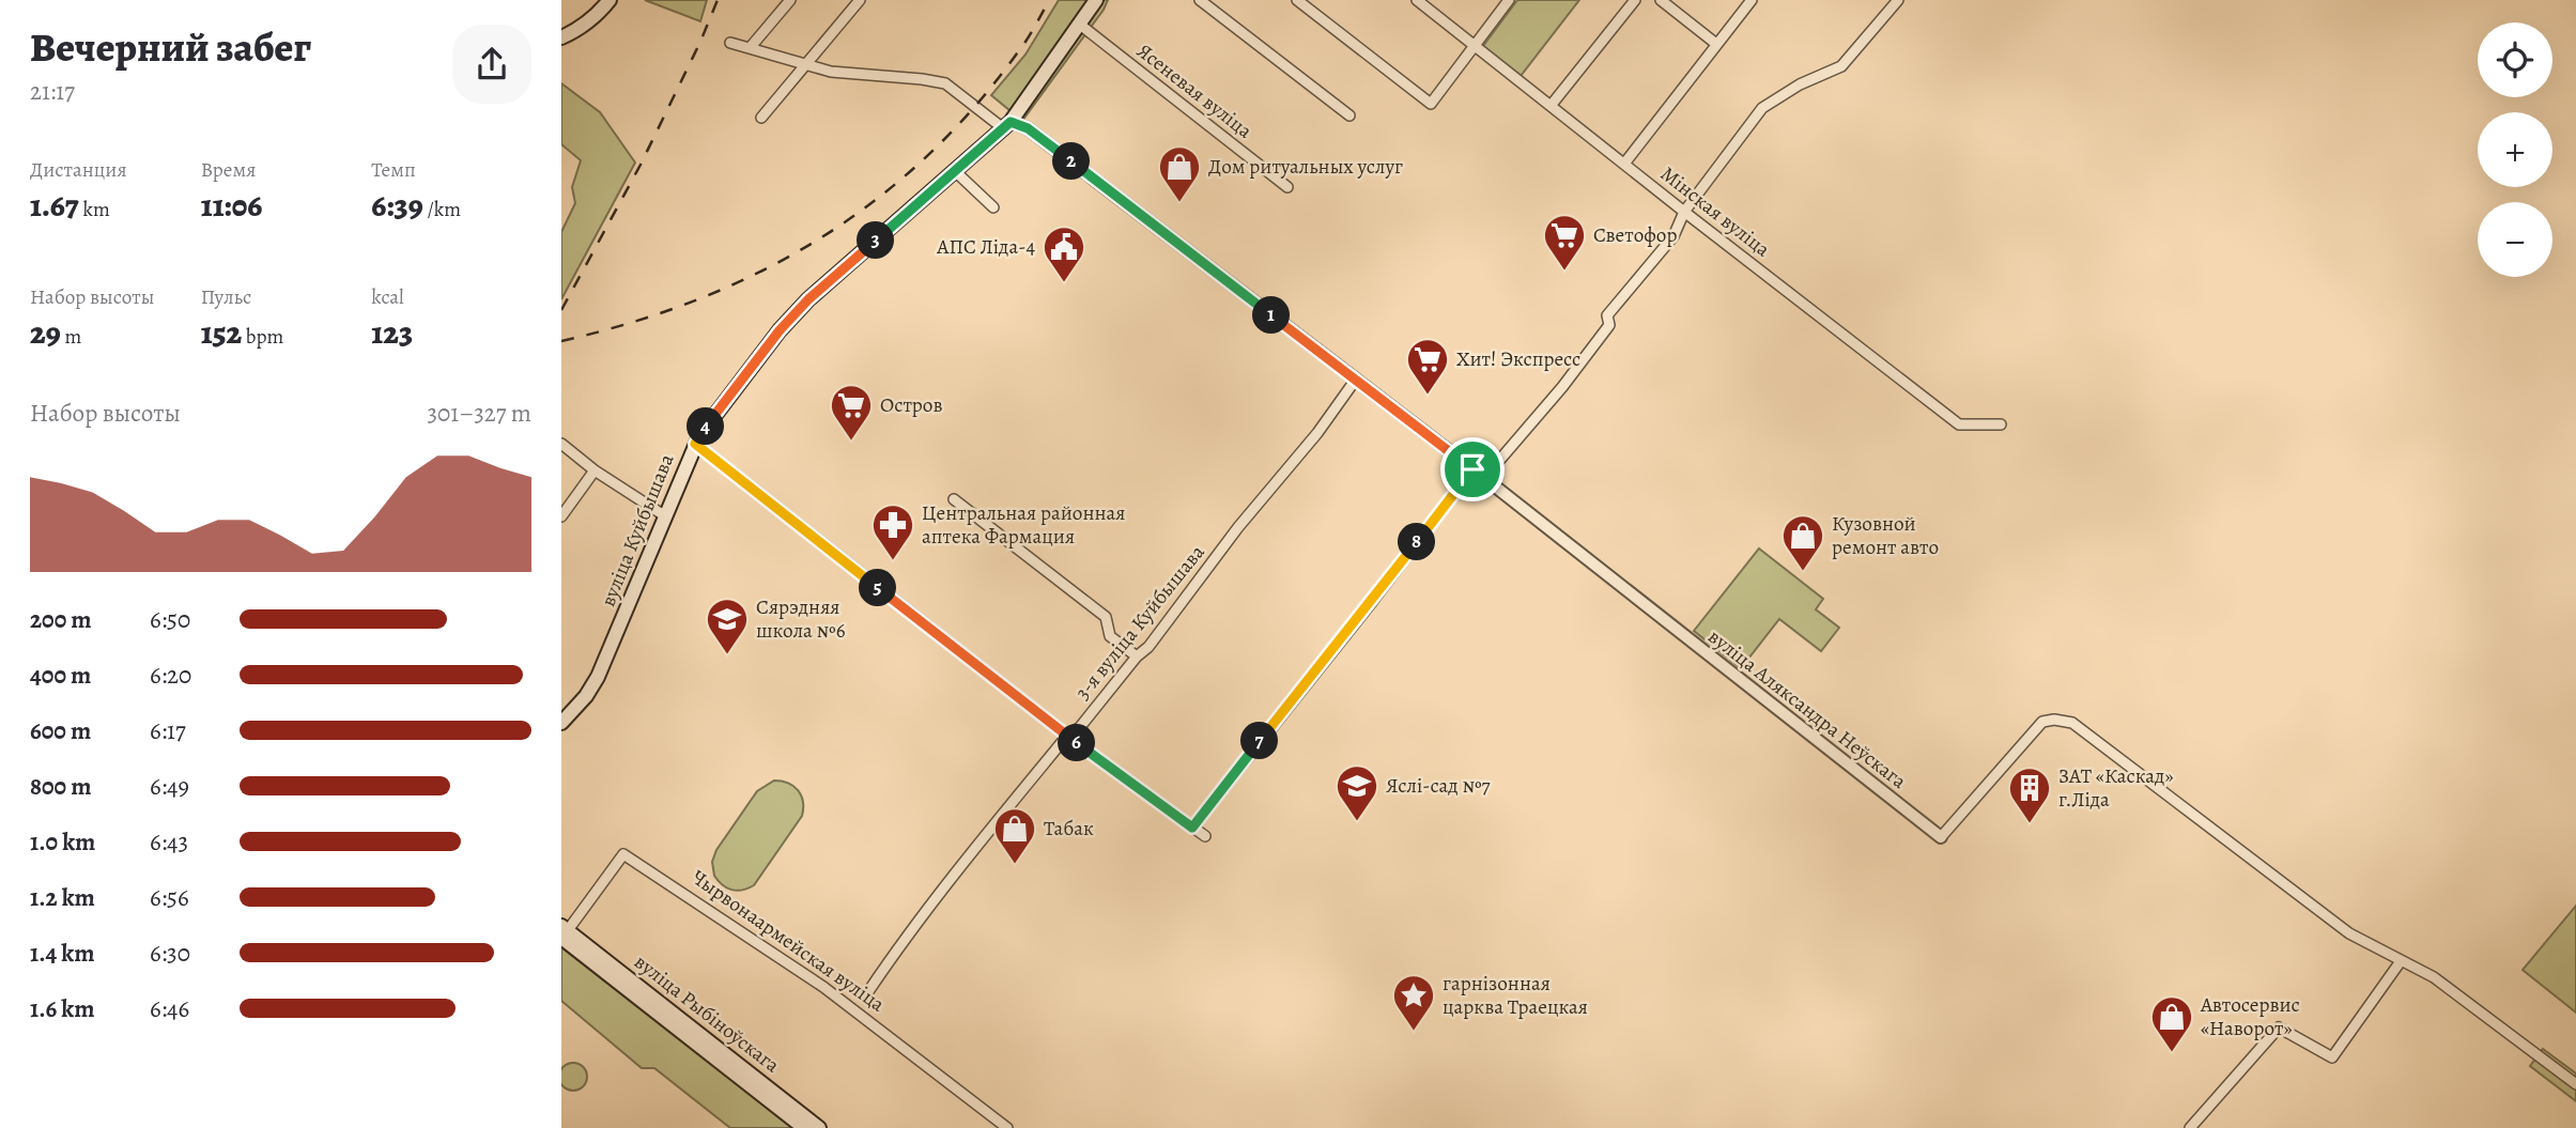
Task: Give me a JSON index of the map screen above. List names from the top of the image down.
{
  "streets": {
    "main road": ["вуліца Куйбышава", "вуліца Рыбіноўскага"],
    "street": [
      "Ясеневая вуліца",
      "Мінская вуліца",
      "3-я вуліца Куйбышава",
      "вуліца Аляксандра Неўскага",
      "Чырвонаармейская вуліца"
    ]
  },
  "crossings": [
    ["Ясеневая вуліца", "вуліца Куйбышава"],
    ["вуліца Куйбышава", "вуліца Аляксандра Неўскага"],
    ["3-я вуліца Куйбышава", "вуліца Аляксандра Неўскага"],
    ["Чырвонаармейская вуліца", "вуліца Рыбіноўскага"]
  ],
  "places": {
    "shop": [
      "Дом ритуальных услуг",
      "Кузовной ремонт авто",
      "Табак",
      "Автосервис «Наворот»"
    ],
    "supermarket": ["Светофор", "Хит! Экспресс", "Остров"],
    "public building": ["АПС Ліда-4"],
    "pharmacy": ["Центральная районная аптека Фармация"],
    "school or university": ["Сярэдняя школа №6", "Яслі-сад №7"],
    "building": ["ЗАТ «Каскад» г.Ліда"],
    "place": ["гарнізонная царква Траецкая"]
  },
  "page": {
    "heading": ["Вечерний забег", "21:17"],
    "map_buttons": ["+", "−"],
    "stats": [
      ["Дистанция", "1.67 km"],
      ["Время", "11:06"],
      ["Темп", "6:39 /km"],
      ["Набор высоты", "29 m"],
      ["Пульс", "152 bpm"],
      ["kcal", "123"]
    ],
    "pins": [
      "2",
      "3",
      "1",
      "4",
      "8",
      "5",
      "7",
      "6"
    ],
    "chart": ["Набор высоты", "301–327 m"],
    "list": [
      {
        "name": "200 m",
        "note": "6:50"
      },
      {
        "name": "400 m",
        "note": "6:20"
      },
      {
        "name": "600 m",
        "note": "6:17"
      },
      {
        "name": "800 m",
        "note": "6:49"
      },
      {
        "name": "1.0 km",
        "note": "6:43"
      },
      {
        "name": "1.2 km",
        "note": "6:56"
      },
      {
        "name": "1.4 km",
        "note": "6:30"
      },
      {
        "name": "1.6 km",
        "note": "6:46"
      }
    ]
  }
}
